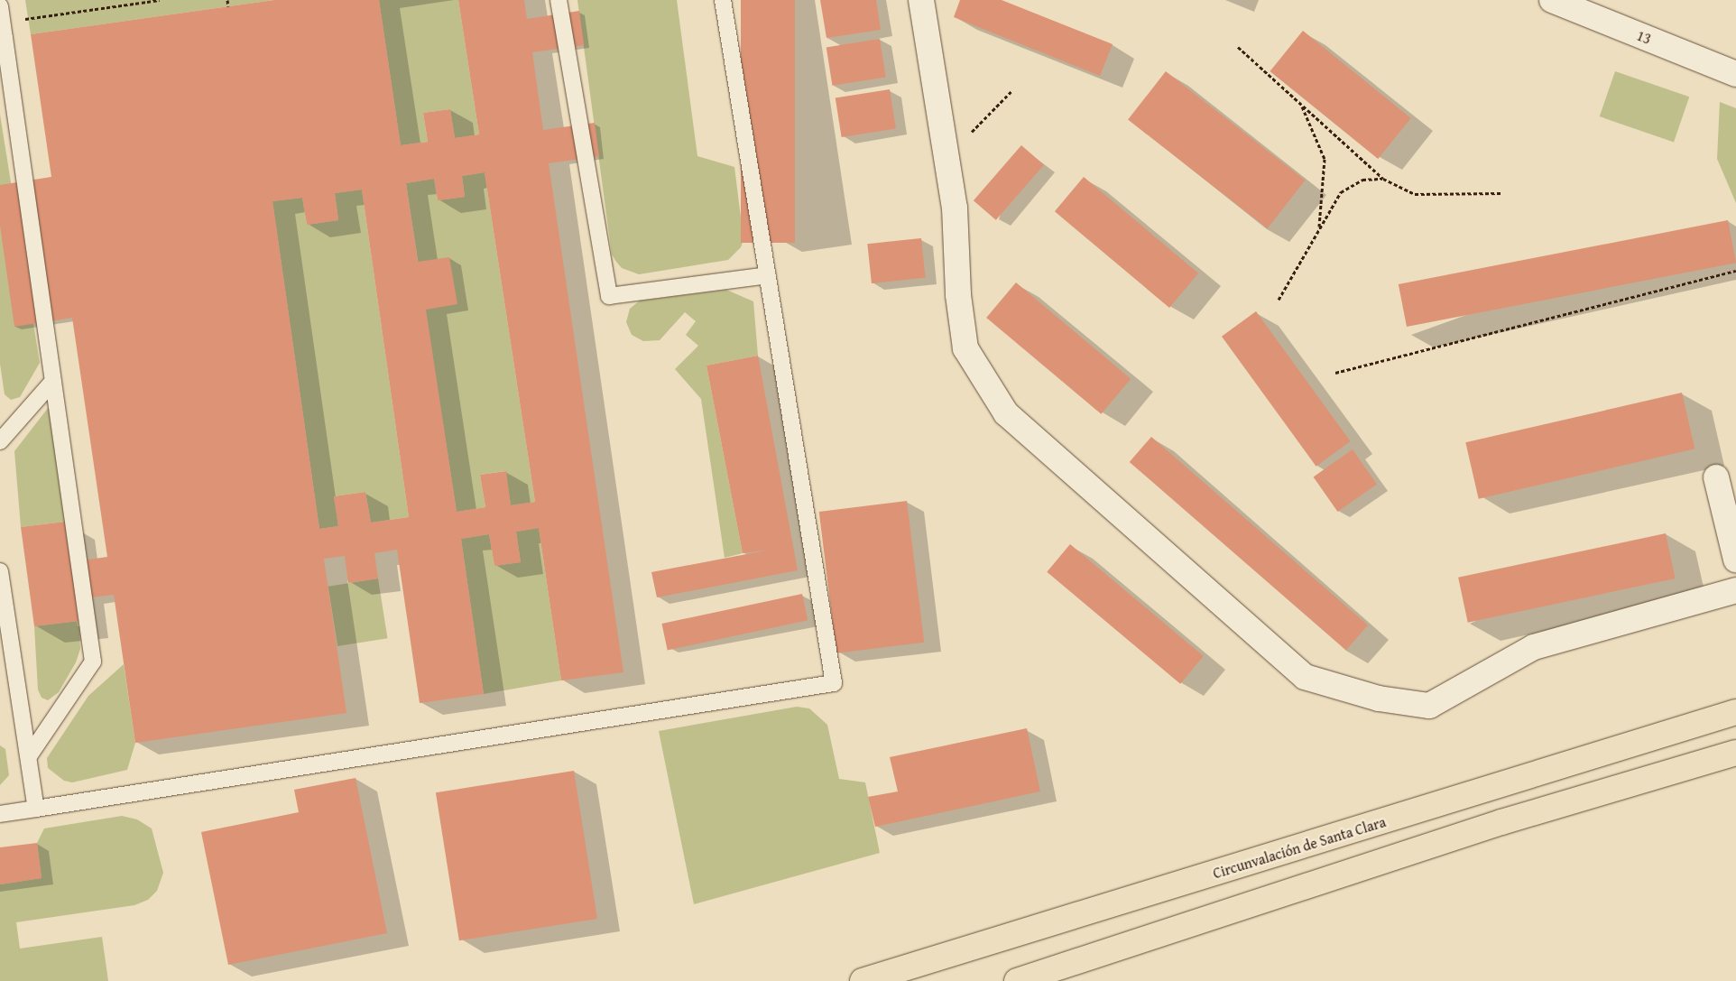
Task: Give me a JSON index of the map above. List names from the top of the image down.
{
  "streets": {
    "highway": ["Circunvalación de Santa Clara"],
    "street": ["13"]
  }
}
